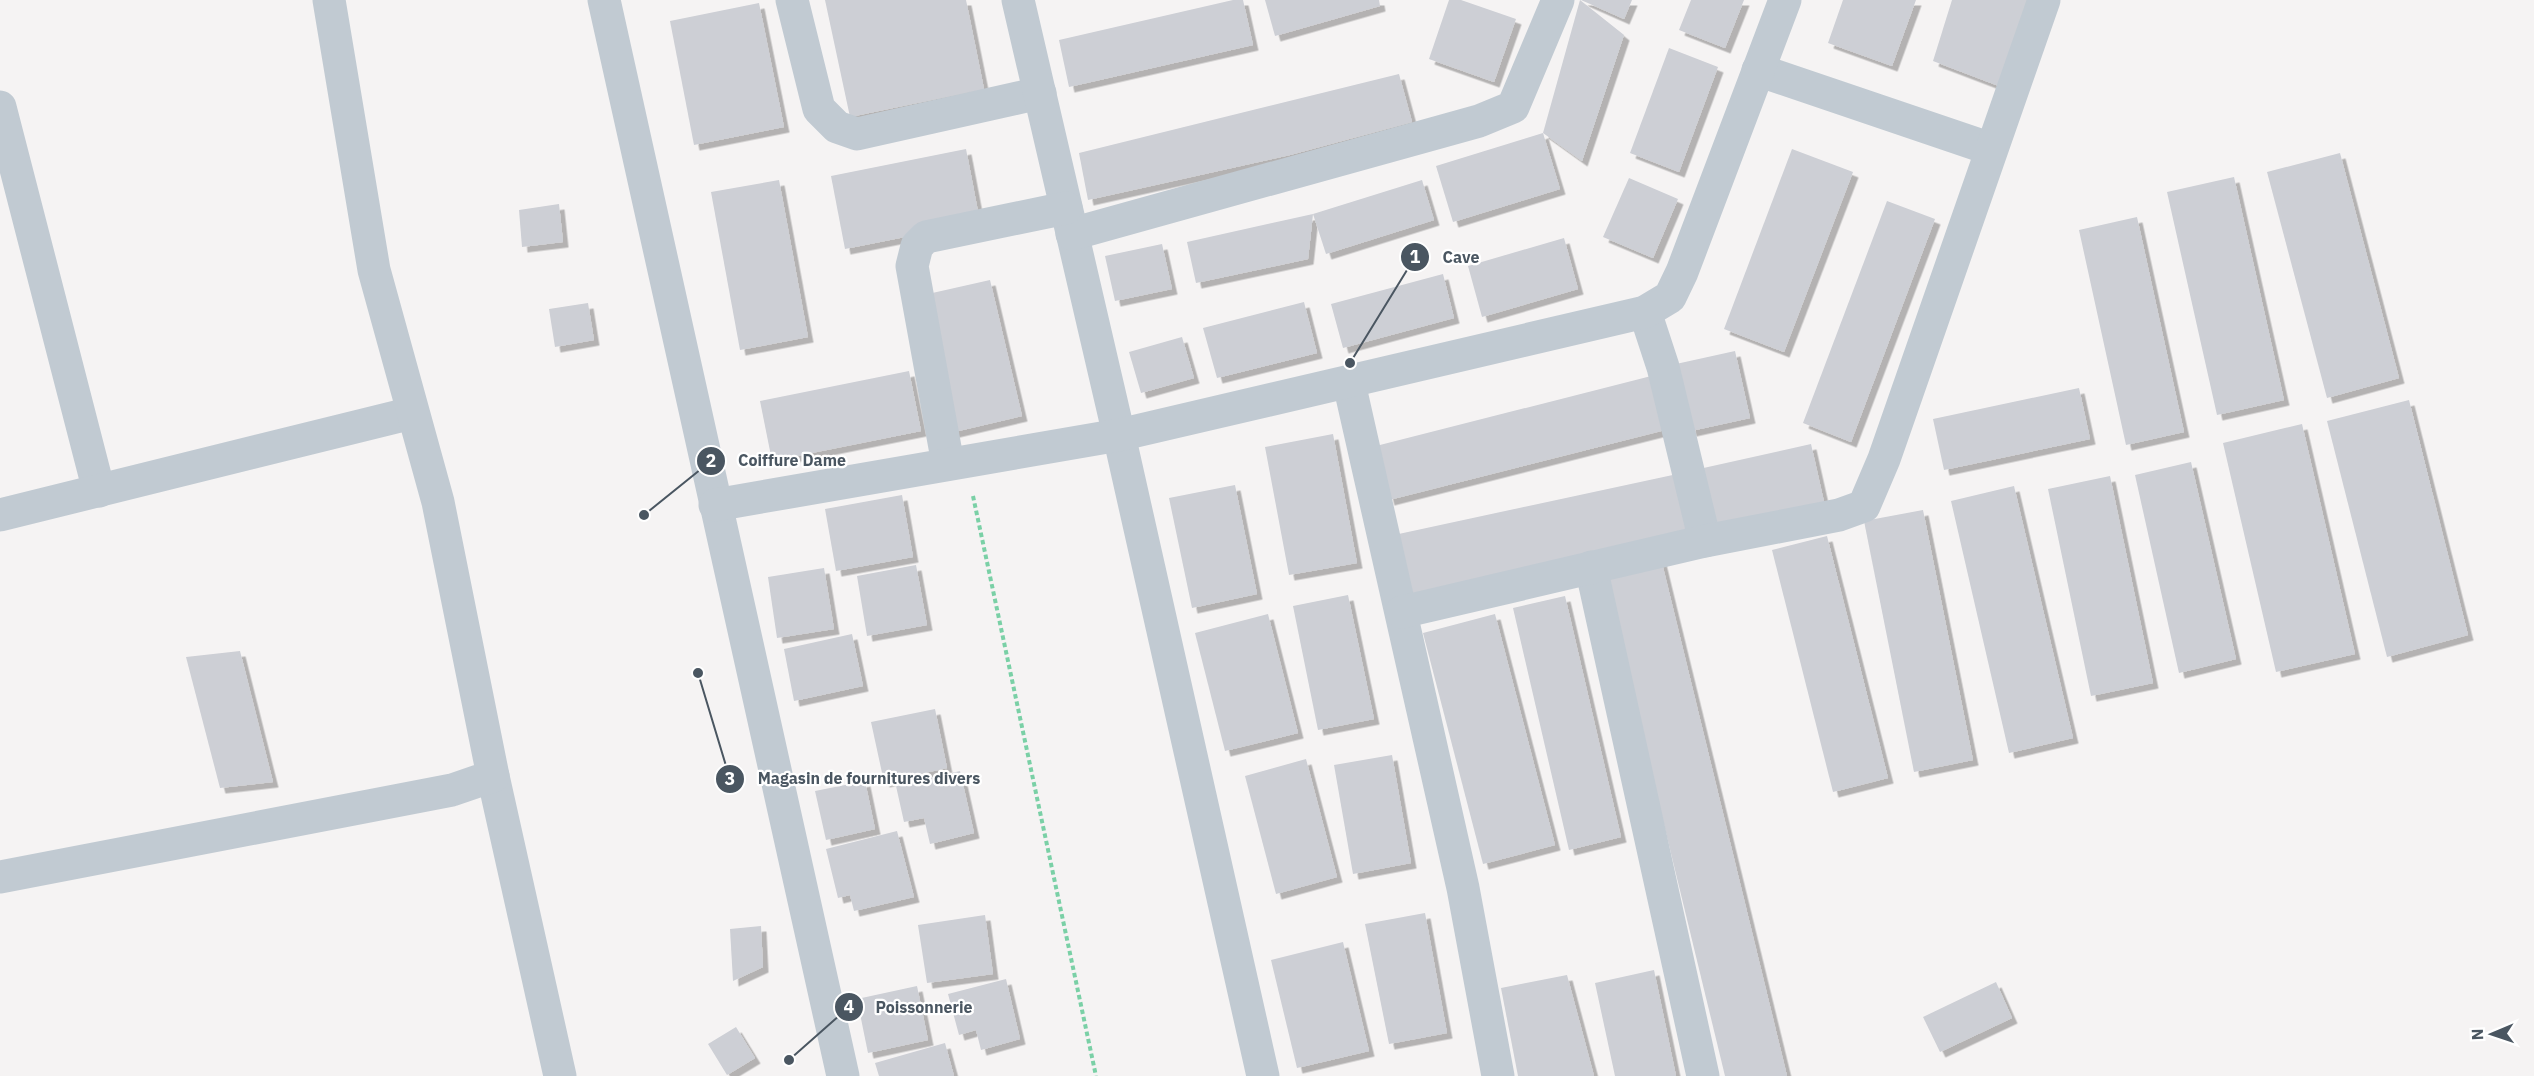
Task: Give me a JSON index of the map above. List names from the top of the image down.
{
  "places": [
    "Cave",
    "Coiffure Dame",
    "Magasin de fournitures divers",
    "Poissonnerie"
  ],
  "north": "left"
}
